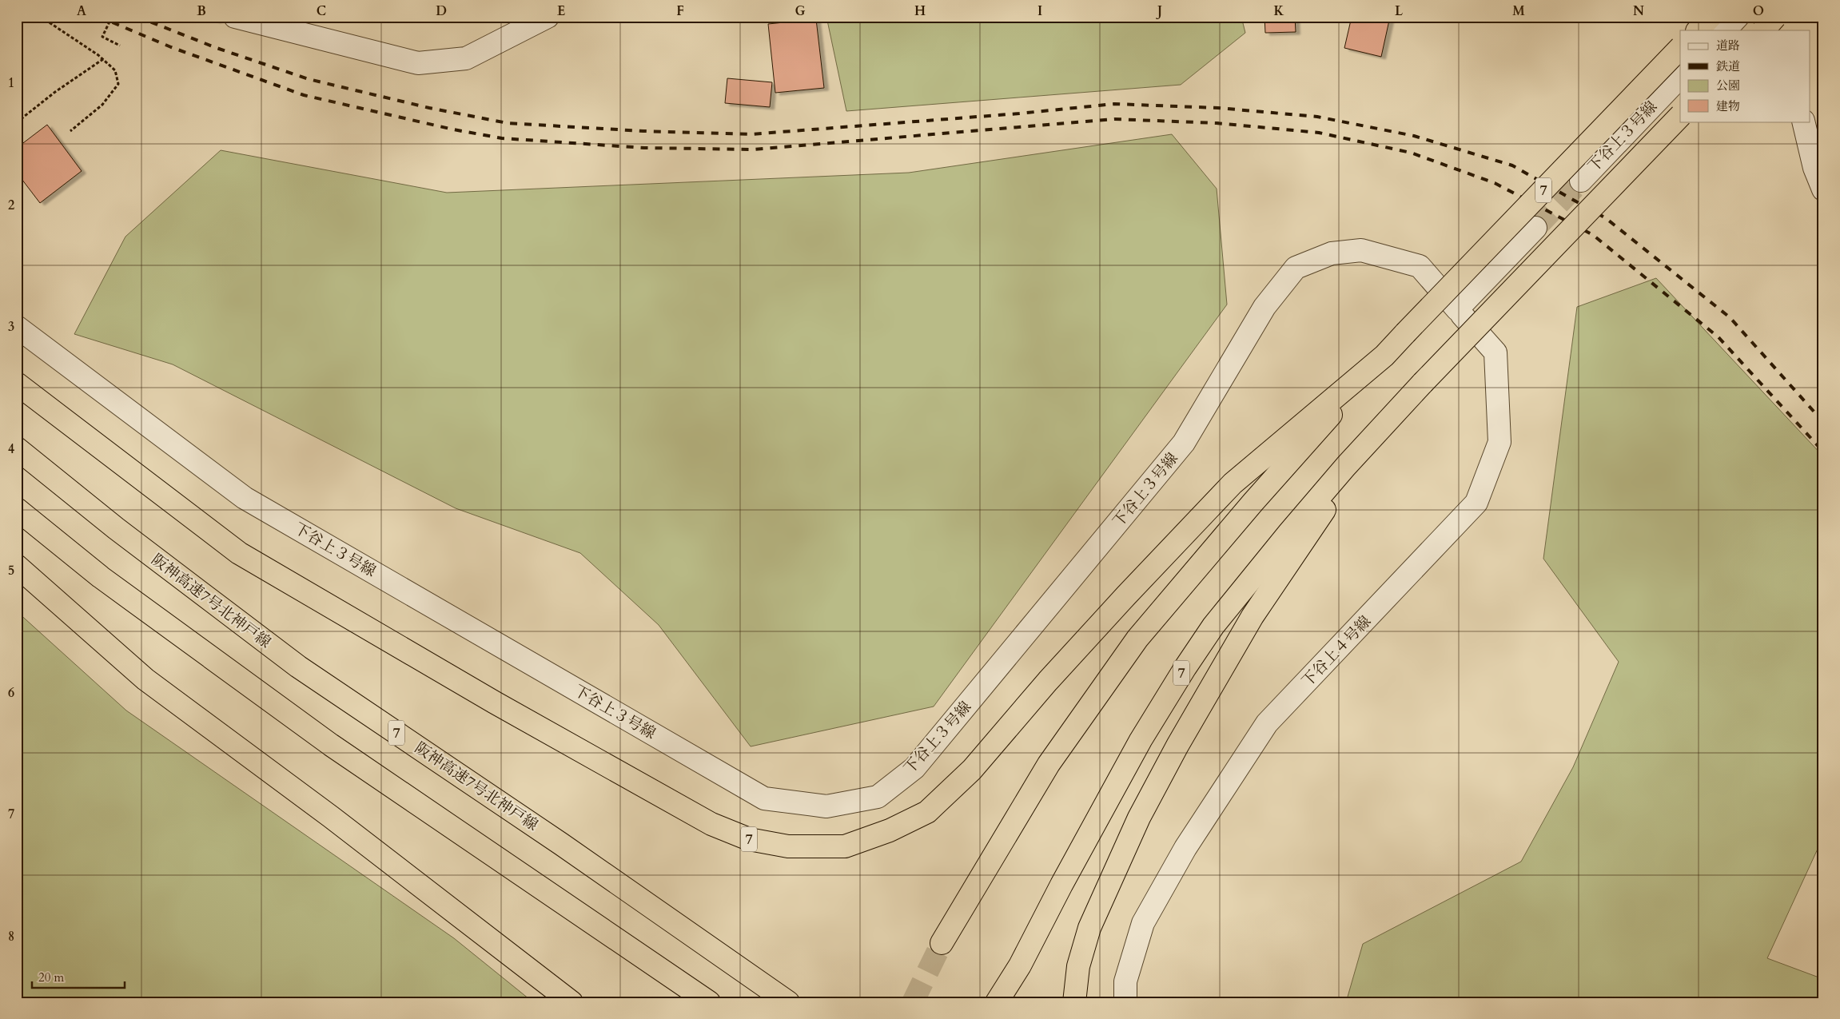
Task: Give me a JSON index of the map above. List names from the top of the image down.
{
  "streets": {
    "highway": ["7", "阪神高速7号北神戸線"],
    "street": ["下谷上３号線", "下谷上４号線"]
  },
  "crossings": [
    ["下谷上３号線", "下谷上４号線"]
  ],
  "legend": [
    "道路",
    "鉄道",
    "公園",
    "建物"
  ],
  "scale_bar": "20 m",
  "grid": {
    "columns": [
      "A",
      "B",
      "C",
      "D",
      "E",
      "F",
      "G",
      "H",
      "I",
      "J",
      "K",
      "L",
      "M",
      "N",
      "O"
    ],
    "rows": [
      "1",
      "2",
      "3",
      "4",
      "5",
      "6",
      "7",
      "8"
    ]
  }
}
